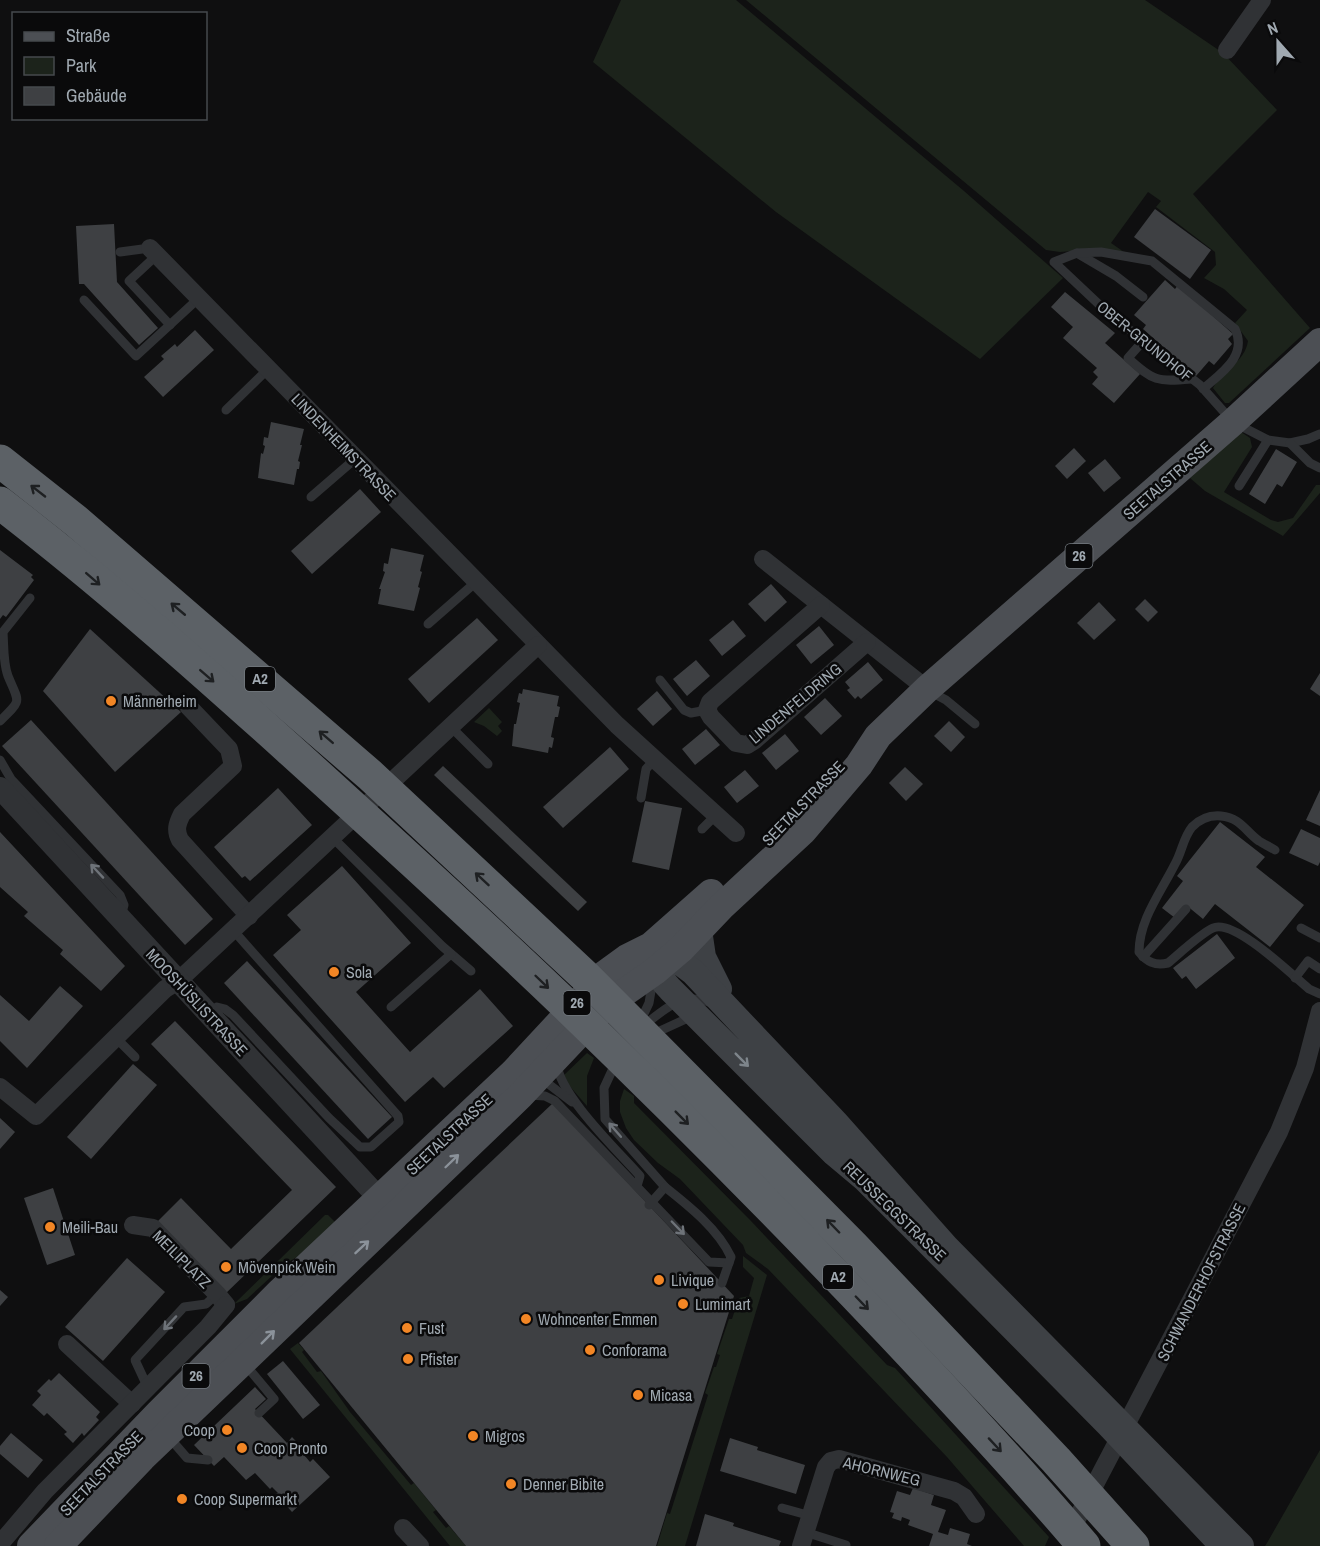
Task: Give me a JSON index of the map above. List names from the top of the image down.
{
  "streets": {
    "highway": ["A2"],
    "main road": ["SEETALSTRASSE", "26", "REUSSEGGSTRASSE"],
    "street": [
      "LINDENHEIMSTRASSE",
      "LINDENFELDRING",
      "MOOSHÜSLISTRASSE",
      "MEILIPLATZ",
      "SCHWANDERHOFSTRASSE",
      "AHORNWEG"
    ],
    "lane": ["OBER-GRUNDHOF"]
  },
  "crossings": [
    ["OBER-GRUNDHOF", "SEETALSTRASSE"],
    ["SEETALSTRASSE", "MOOSHÜSLISTRASSE"],
    ["SEETALSTRASSE", "REUSSEGGSTRASSE"],
    ["A2", "SCHWANDERHOFSTRASSE"]
  ],
  "places": [
    "Männerheim",
    "Sola",
    "Meili-Bau",
    "Mövenpick Wein",
    "Livique",
    "Lumimart",
    "Wohncenter Emmen",
    "Fust",
    "Conforama",
    "Pfister",
    "Micasa",
    "Coop",
    "Migros",
    "Coop Pronto",
    "Denner Bibite",
    "Coop Supermarkt"
  ],
  "legend": ["Straße", "Park", "Gebäude"],
  "north": "top"
}
